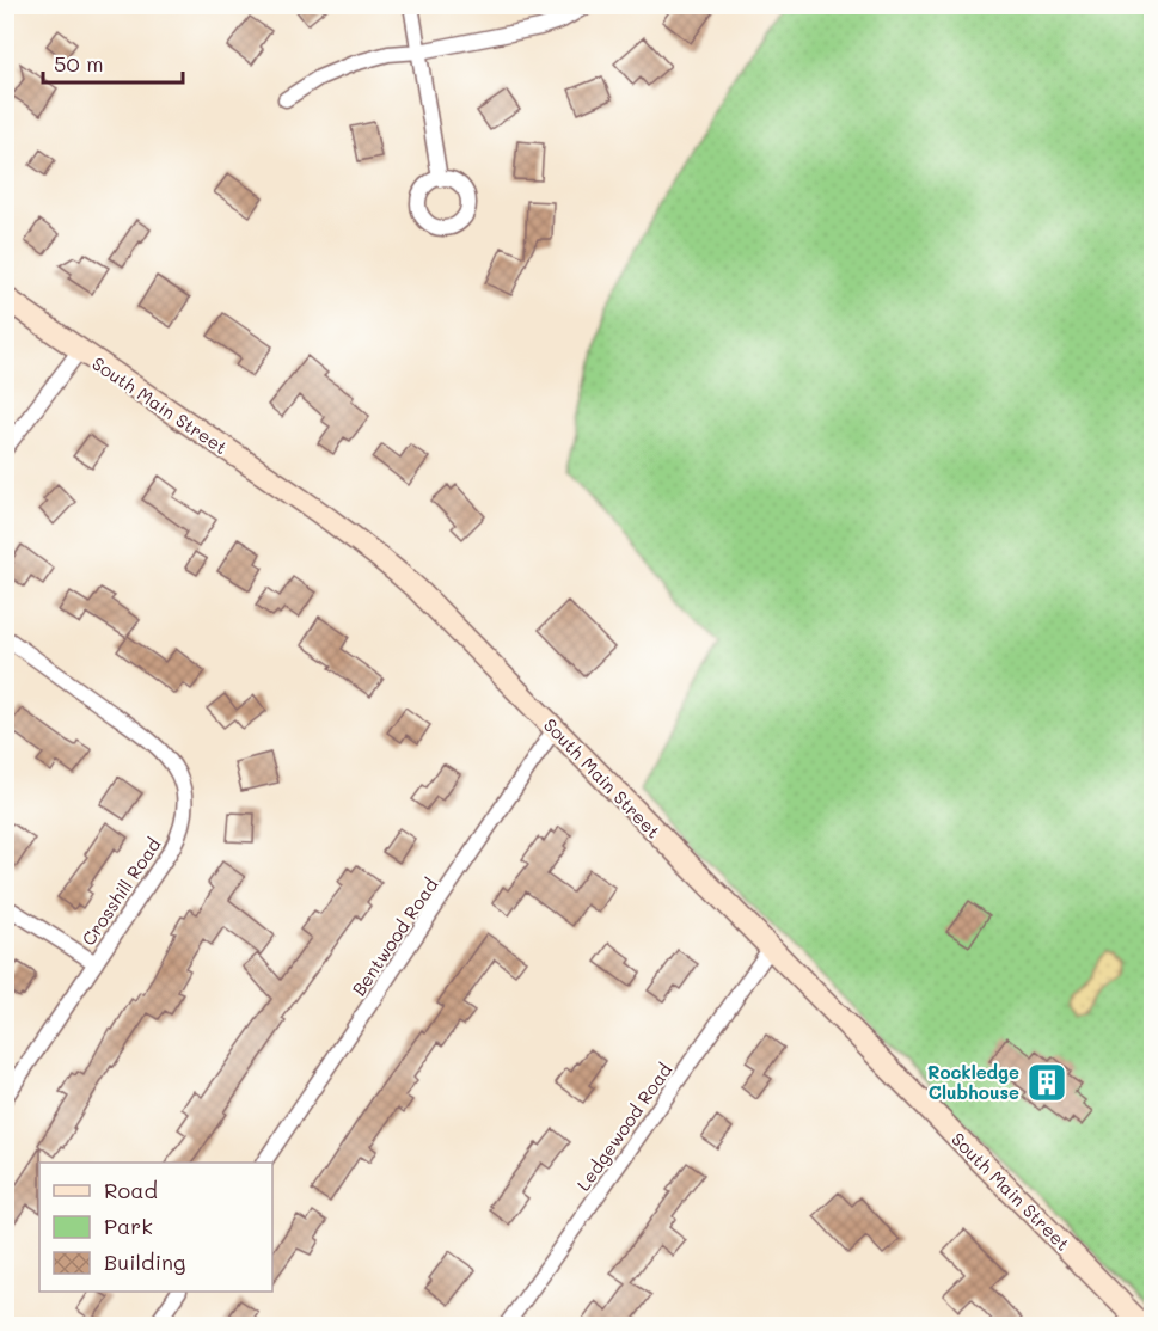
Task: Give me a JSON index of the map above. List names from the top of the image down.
{
  "streets": {
    "main road": ["South Main Street"],
    "street": ["Crosshill Road", "Bentwood Road", "Ledgewood Road"]
  },
  "crossings": [
    ["South Main Street", "Bentwood Road"],
    ["South Main Street", "Ledgewood Road"]
  ],
  "places": {
    "building": ["Rockledge Clubhouse"]
  },
  "legend": ["Road", "Park", "Building"],
  "scale_bar": "50 m"
}
